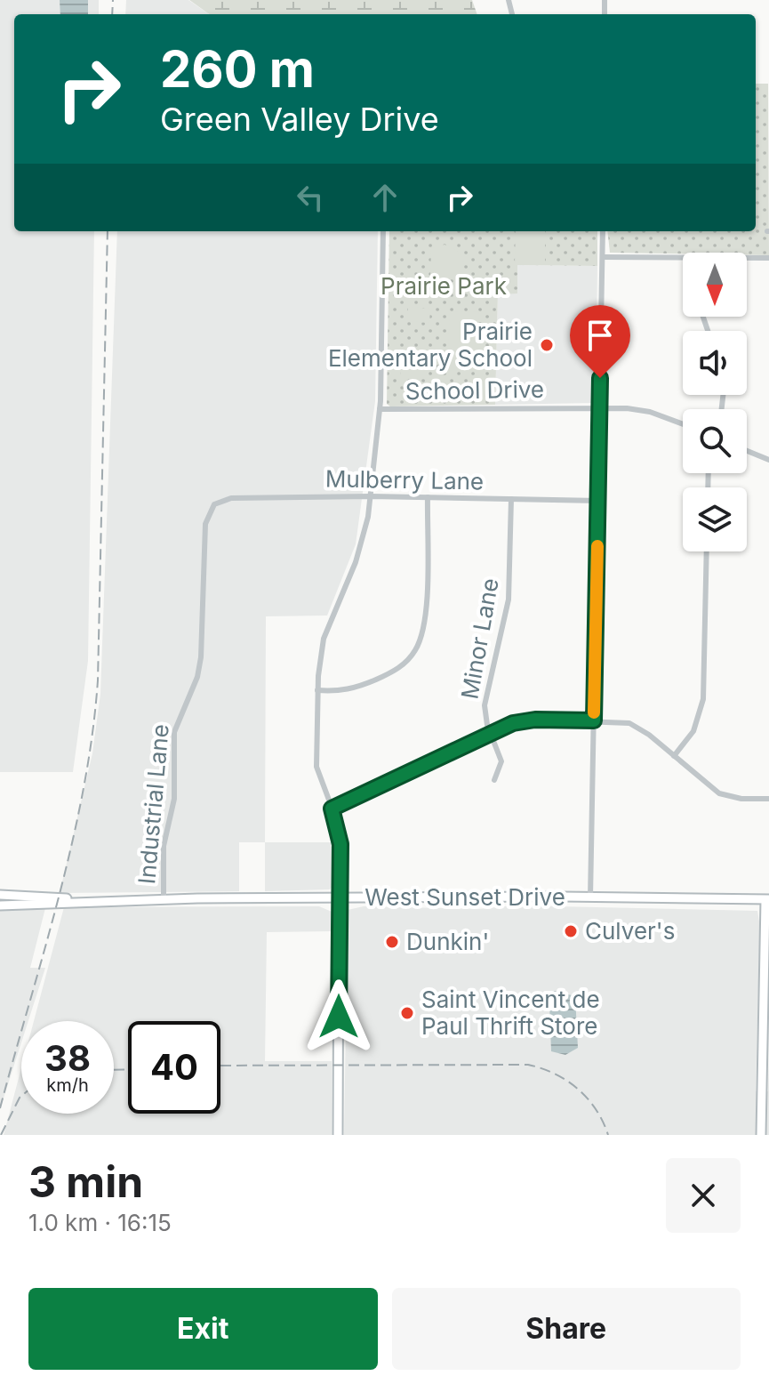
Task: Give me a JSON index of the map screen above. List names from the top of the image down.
{
  "streets": {
    "main road": ["West Sunset Drive"],
    "street": [
      "School Drive",
      "Mulberry Lane",
      "Minor Lane",
      "Industrial Lane"
    ]
  },
  "crossings": [
    ["Mulberry Lane", "Minor Lane"],
    ["Mulberry Lane", "Industrial Lane"],
    ["Industrial Lane", "West Sunset Drive"]
  ],
  "parks": ["Prairie Park"],
  "places": [
    "Prairie Elementary School",
    "Culver's",
    "Dunkin'",
    "Saint Vincent de Paul Thrift Store"
  ],
  "north": "bottom",
  "page": {
    "turn": ["260 m", "Green Valley Drive"],
    "speed": "38 km/h",
    "limit": "40",
    "heading": ["3 min", "1.0 km · 16:15"],
    "buttons": ["Exit", "Share"]
  }
}
